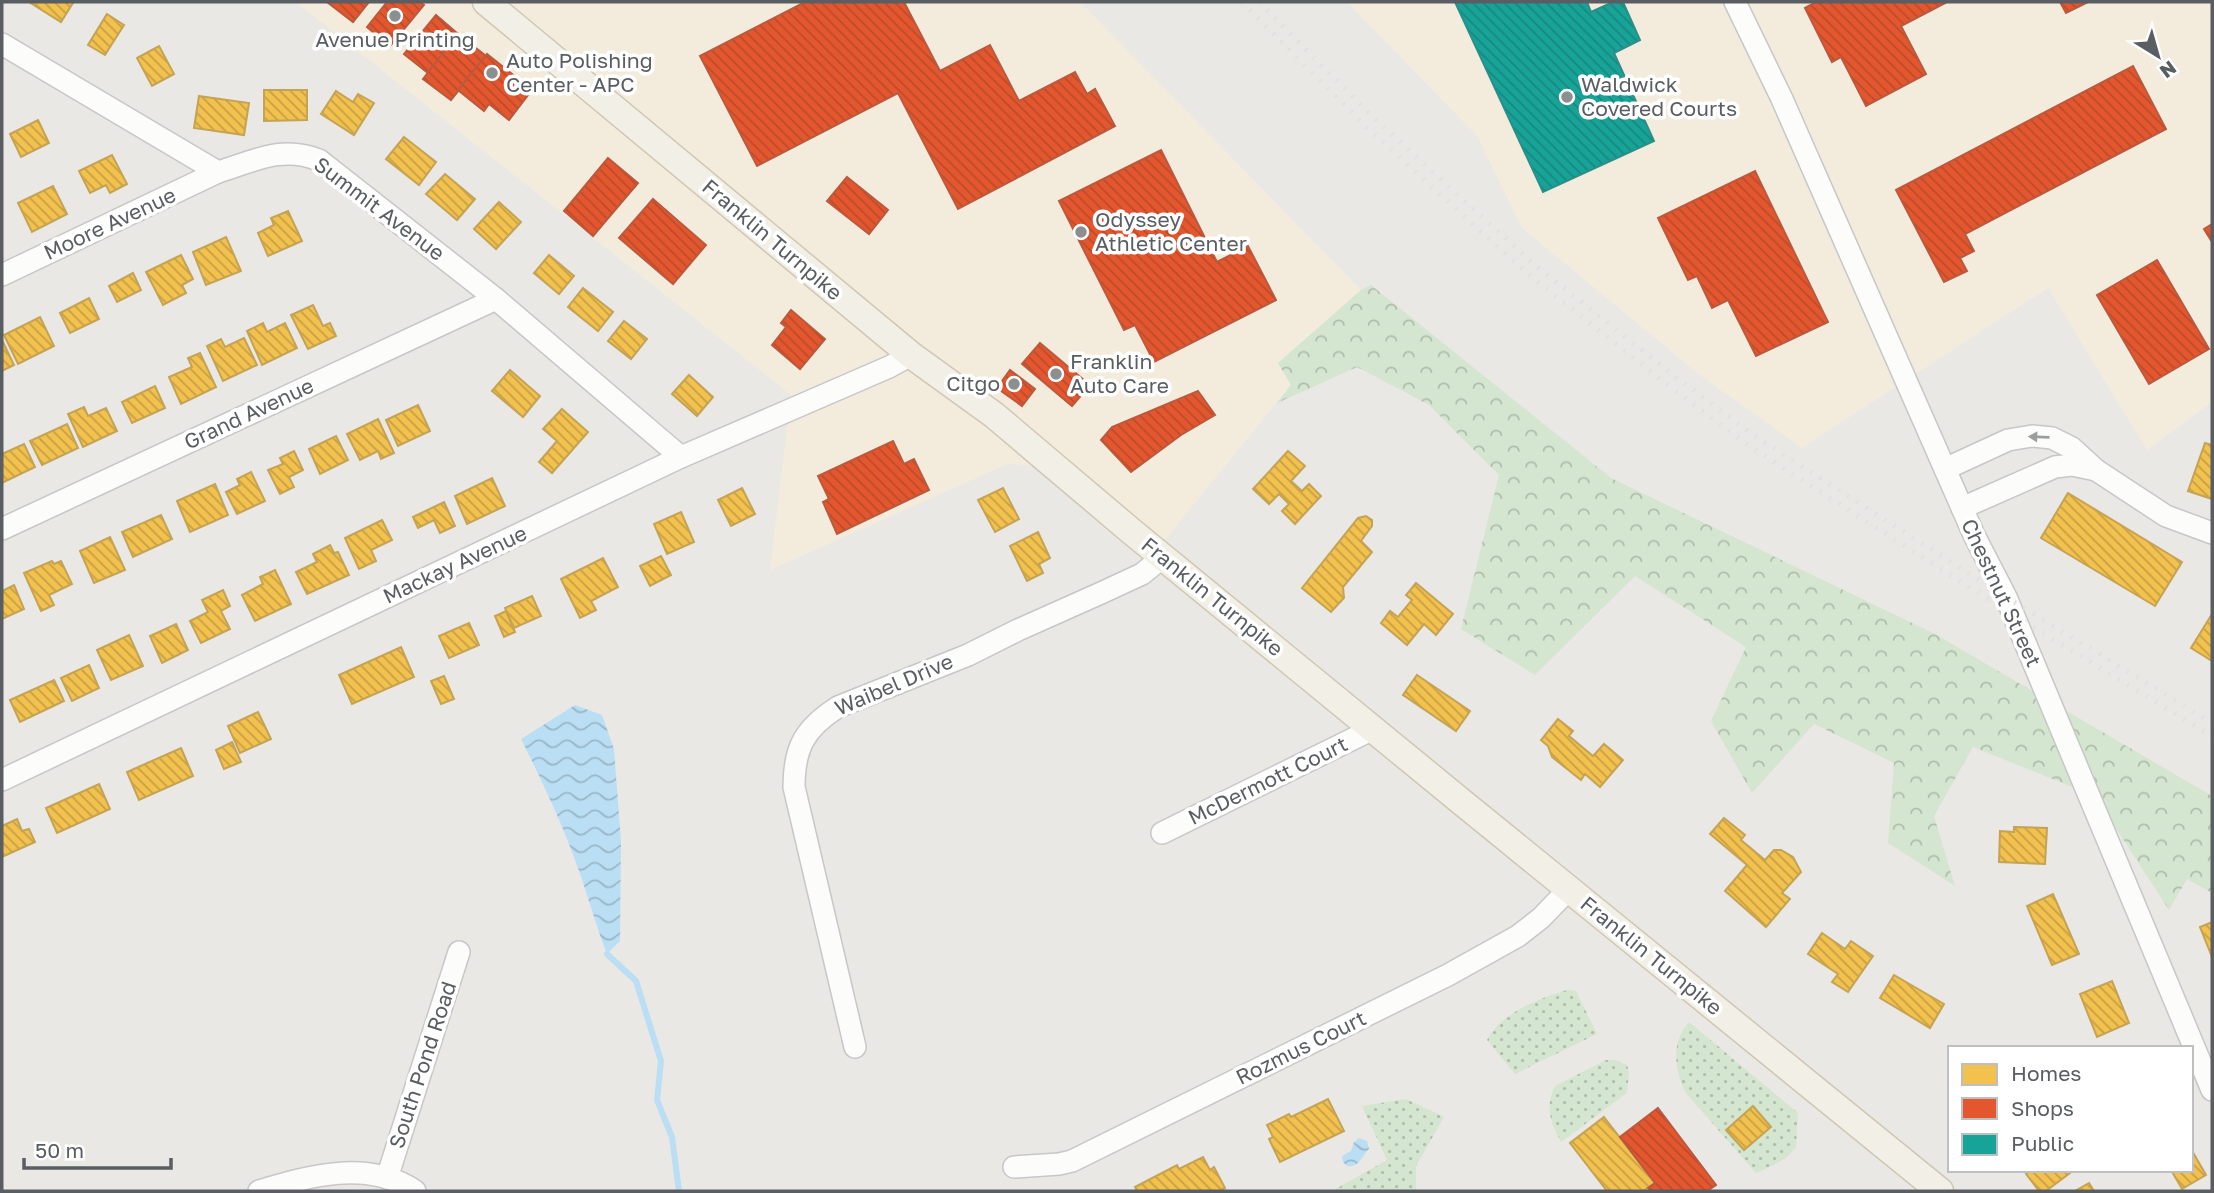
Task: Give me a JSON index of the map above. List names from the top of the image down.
{
  "streets": {
    "main road": ["Franklin Turnpike"],
    "street": [
      "Summit Avenue",
      "Moore Avenue",
      "Grand Avenue",
      "Mackay Avenue",
      "Chestnut Street",
      "Waibel Drive",
      "McDermott Court",
      "Rozmus Court",
      "South Pond Road"
    ]
  },
  "crossings": [
    ["Summit Avenue", "Moore Avenue"],
    ["Summit Avenue", "Grand Avenue"],
    ["Summit Avenue", "Mackay Avenue"],
    ["Franklin Turnpike", "Mackay Avenue"],
    ["Franklin Turnpike", "Waibel Drive"],
    ["Franklin Turnpike", "McDermott Court"],
    ["Franklin Turnpike", "Rozmus Court"]
  ],
  "places": [
    "Avenue Printing",
    "Auto Polishing Center - APC",
    "Waldwick Covered Courts",
    "Odyssey Athletic Center",
    "Franklin Auto Care",
    "Citgo"
  ],
  "legend": ["Homes", "Shops", "Public"],
  "scale_bar": "50 m",
  "north": "bottom right"
}
